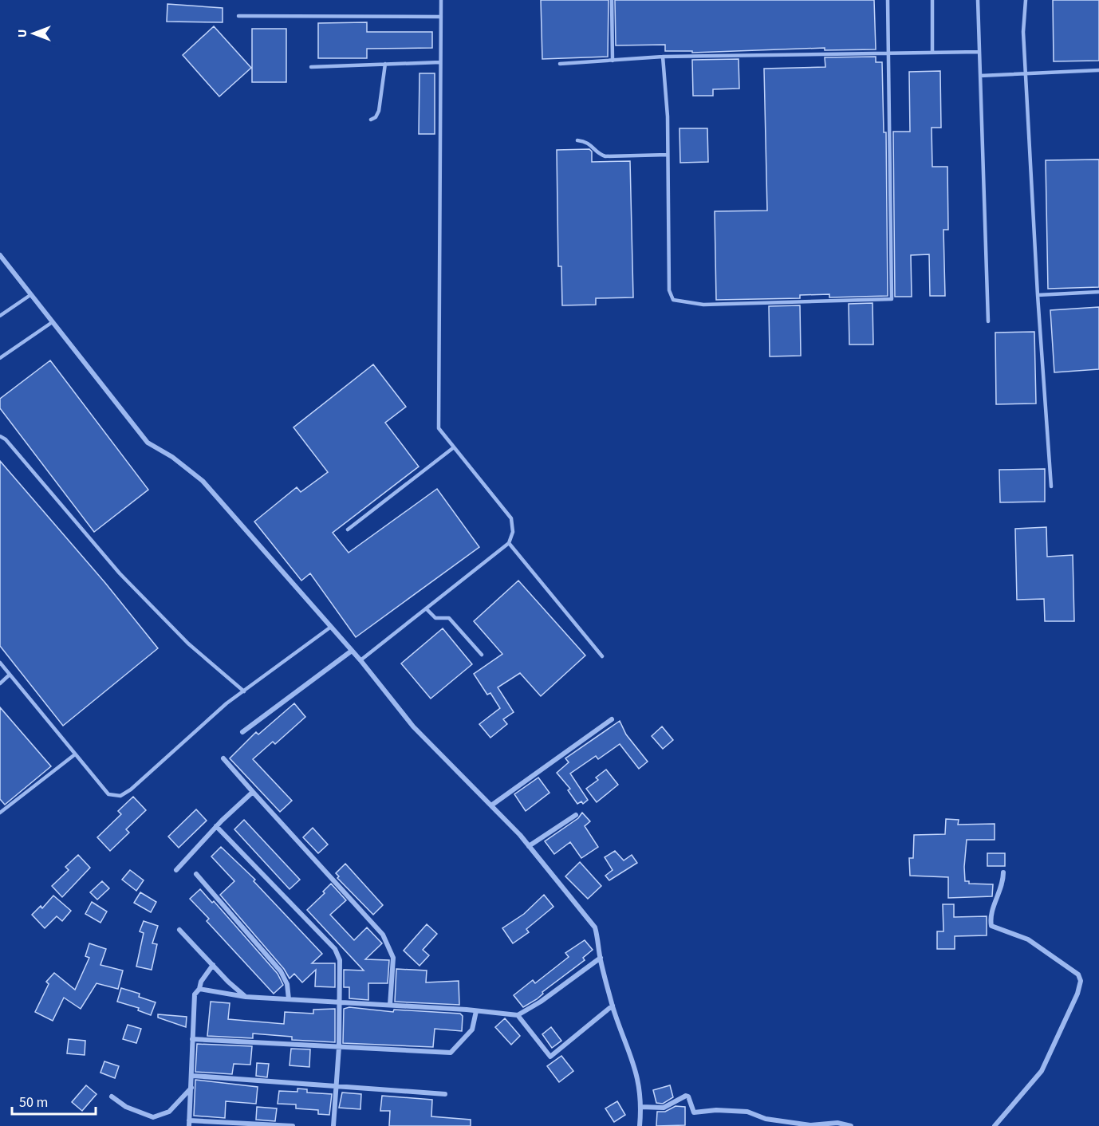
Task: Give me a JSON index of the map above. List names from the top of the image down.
{
  "scale_bar": "50 m",
  "north": "left"
}
